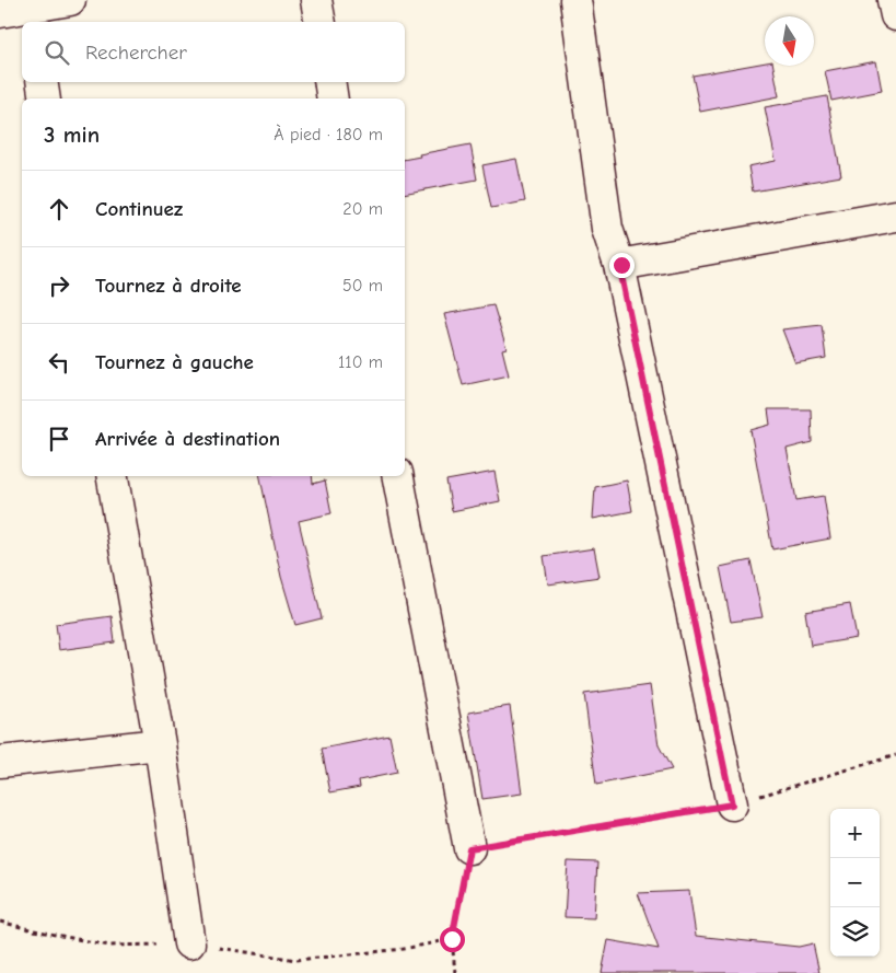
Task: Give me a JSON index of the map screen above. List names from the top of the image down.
{
  "north": "bottom",
  "page": {
    "search": "Rechercher",
    "heading": ["3 min", "À pied · 180 m"],
    "list": [
      ["Continuez", "20 m"],
      ["Tournez à droite", "50 m"],
      ["Tournez à gauche", "110 m"],
      "Arrivée à destination"
    ],
    "map_buttons": ["+", "−"]
  }
}
